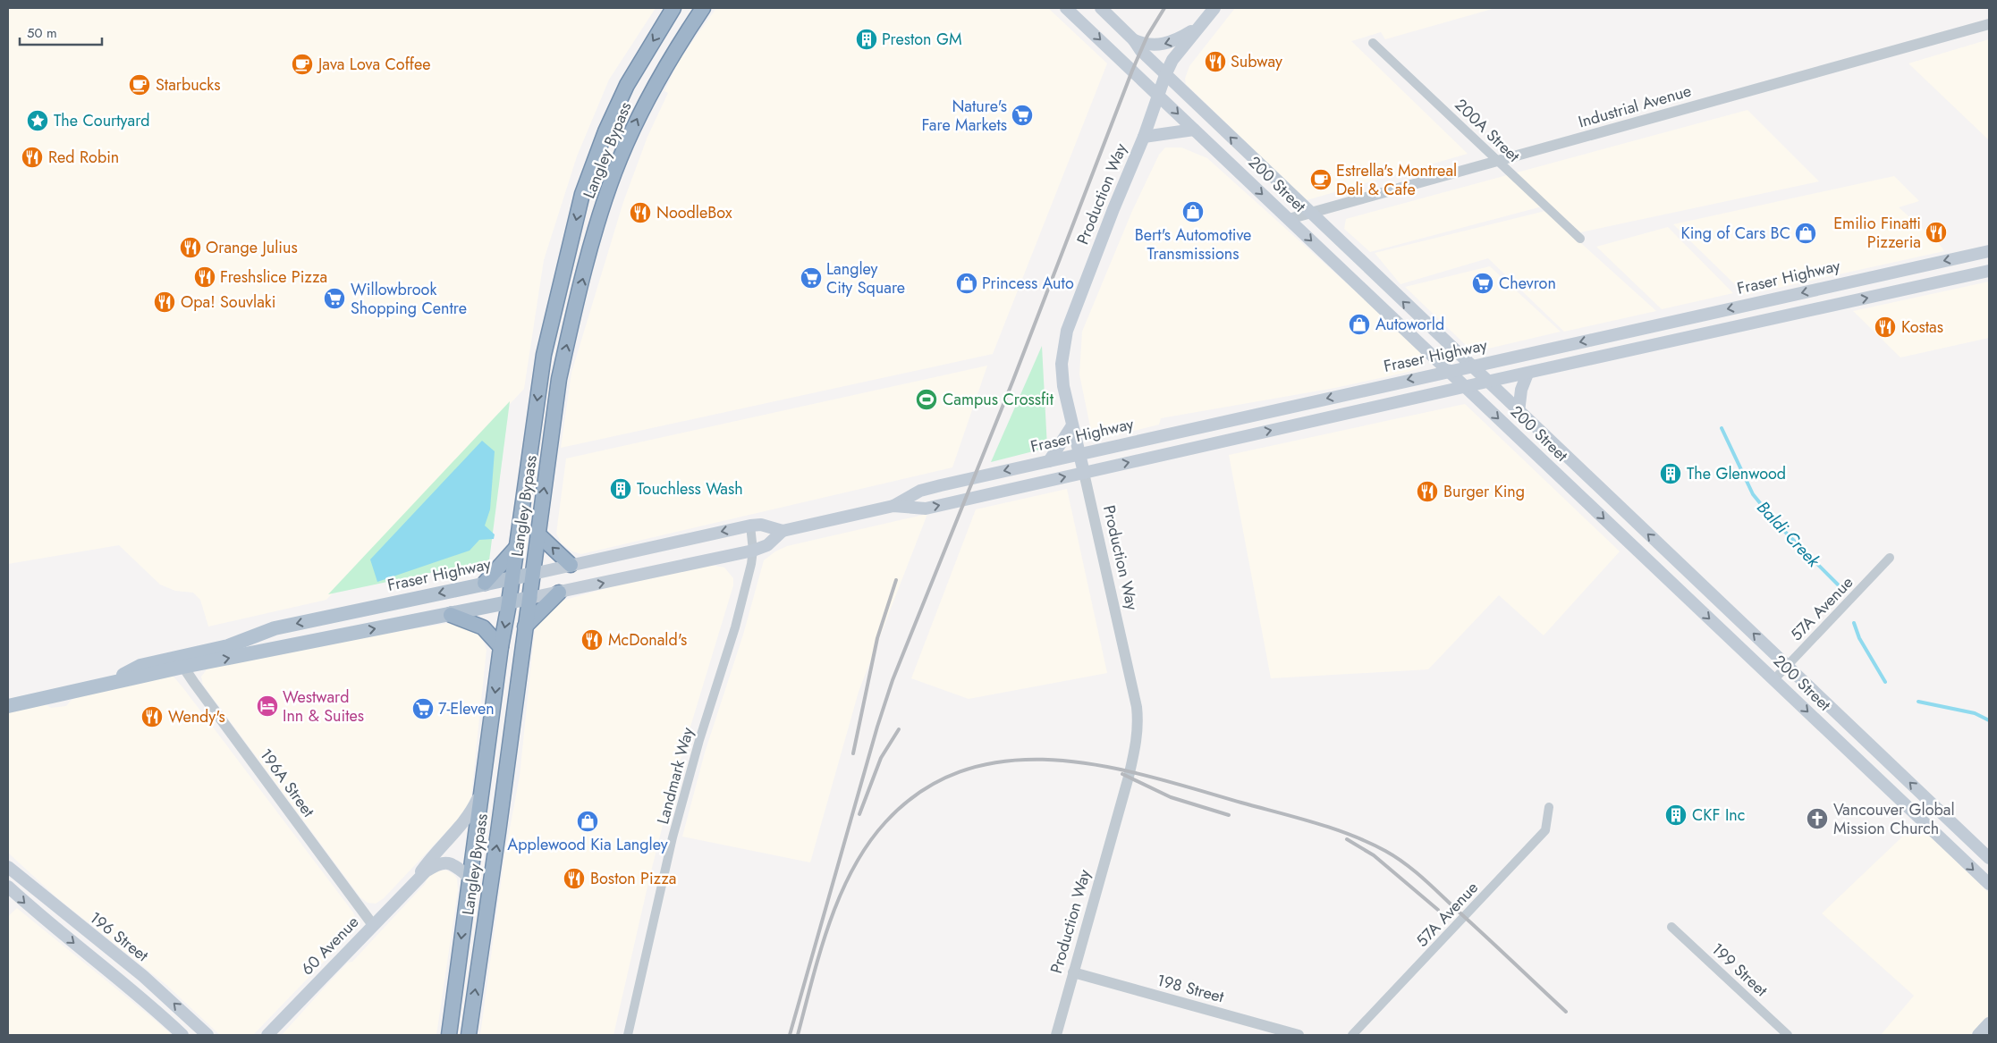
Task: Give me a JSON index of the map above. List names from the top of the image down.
{
  "streets": {
    "highway": ["Langley Bypass"],
    "main road": [
      "200 Street",
      "Production Way",
      "Fraser Highway",
      "196 Street",
      "60 Avenue"
    ],
    "street": [
      "Industrial Avenue",
      "200A Street",
      "57A Avenue",
      "Landmark Way",
      "196A Street",
      "199 Street",
      "198 Street"
    ]
  },
  "crossings": [
    ["Industrial Avenue", "200A Street"],
    ["Industrial Avenue", "200 Street"],
    ["Langley Bypass", "Fraser Highway"],
    ["200 Street", "Production Way"],
    ["200 Street", "Fraser Highway"],
    ["200 Street", "57A Avenue"],
    ["Production Way", "Fraser Highway"],
    ["Production Way", "198 Street"],
    ["Fraser Highway", "Landmark Way"],
    ["Fraser Highway", "196A Street"],
    ["196A Street", "60 Avenue"]
  ],
  "water": ["Baldi Creek"],
  "places": {
    "building": [
      "Preston GM",
      "The Glenwood",
      "Touchless Wash",
      "CKF Inc"
    ],
    "restaurant": [
      "Subway",
      "Red Robin",
      "NoodleBox",
      "Emilio Finatti Pizzeria",
      "Orange Julius",
      "Freshslice Pizza",
      "Opa! Souvlaki",
      "Kostas",
      "Burger King",
      "McDonald's",
      "Wendy's",
      "Boston Pizza"
    ],
    "cafe": ["Java Lova Coffee", "Starbucks", "Estrella's Montreal Deli & Cafe"],
    "supermarket": [
      "Nature's Fare Markets",
      "Langley City Square",
      "Chevron",
      "Willowbrook Shopping Centre",
      "7-Eleven"
    ],
    "place": ["The Courtyard"],
    "shop": [
      "Bert's Automotive Transmissions",
      "King of Cars BC",
      "Princess Auto",
      "Autoworld",
      "Applewood Kia Langley"
    ],
    "sports": ["Campus Crossfit"],
    "hotel": ["Westward Inn & Suites"],
    "church": ["Vancouver Global Mission Church"]
  },
  "scale_bar": "50 m"
}
